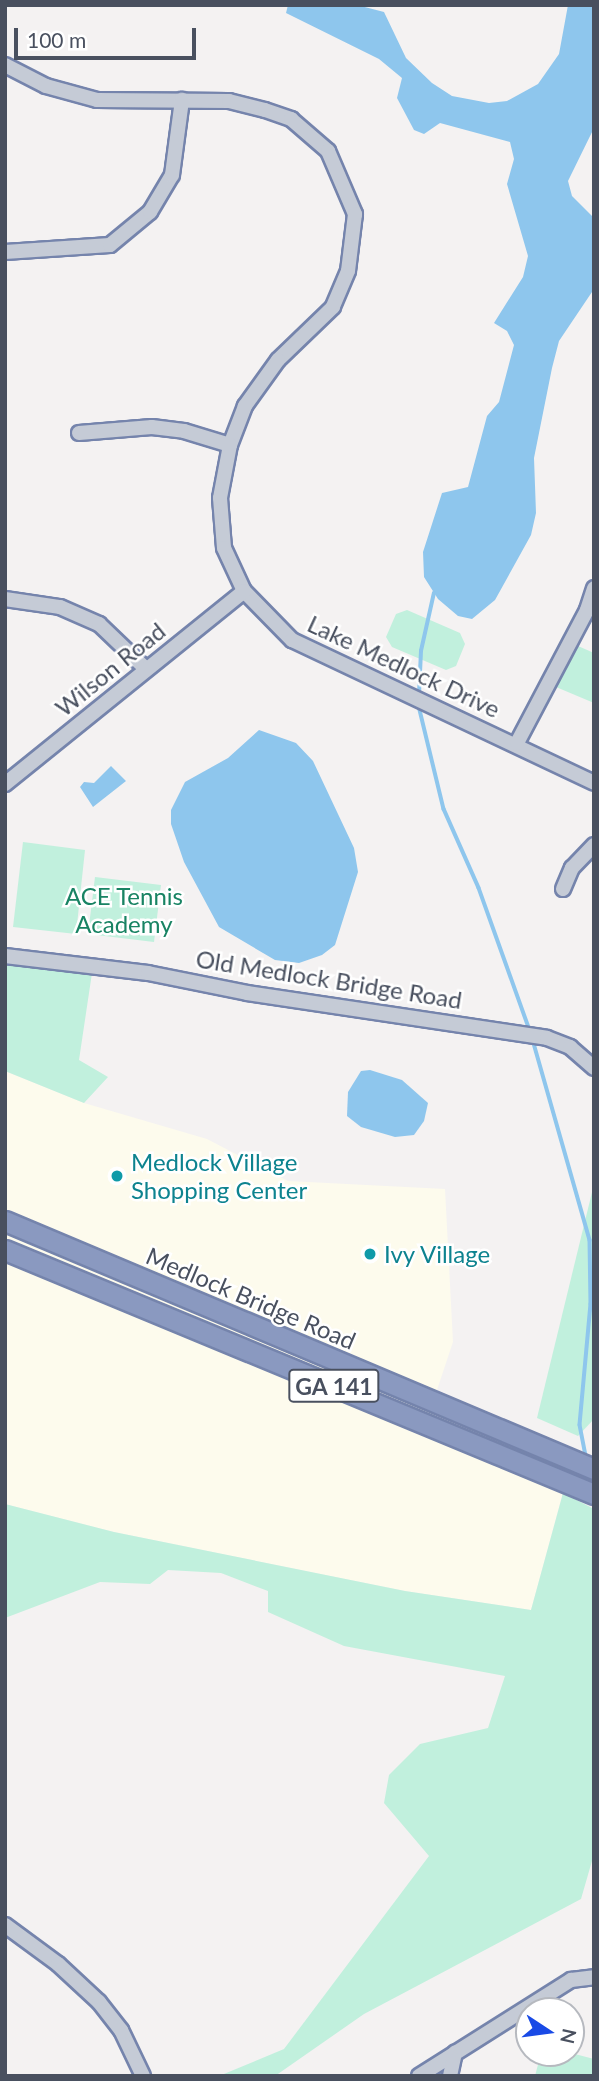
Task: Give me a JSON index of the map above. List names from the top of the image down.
{
  "streets": {
    "highway": ["Medlock Bridge Road", "GA 141"],
    "street": ["Lake Medlock Drive", "Wilson Road", "Old Medlock Bridge Road"]
  },
  "crossings": [
    ["Lake Medlock Drive", "Wilson Road"]
  ],
  "parks": ["ACE Tennis Academy"],
  "places": ["Medlock Village Shopping Center", "Ivy Village"],
  "scale_bar": "100 m",
  "north": "right"
}
